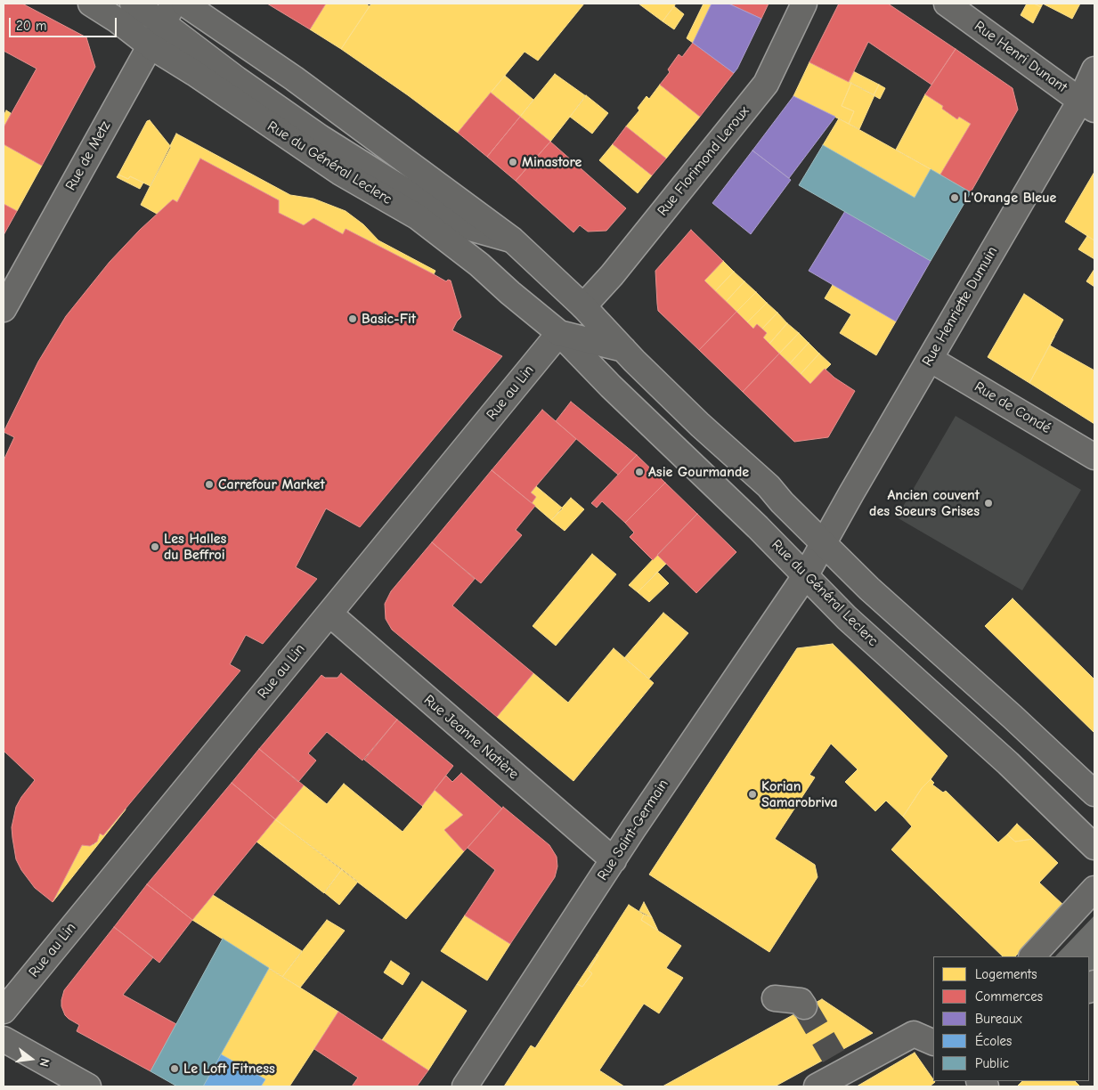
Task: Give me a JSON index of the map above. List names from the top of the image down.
{
  "streets": {
    "street": [
      "Rue Henri Dunant",
      "Rue de Metz",
      "Rue Florimond Leroux",
      "Rue du Général Leclerc",
      "Rue Henriette Dumuin",
      "Rue au Lin",
      "Rue de Condé",
      "Rue Jeanne Natière",
      "Rue Saint-Germain"
    ]
  },
  "crossings": [
    ["Rue Henri Dunant", "Rue Henriette Dumuin"],
    ["Rue de Metz", "Rue du Général Leclerc"],
    ["Rue Florimond Leroux", "Rue du Général Leclerc"],
    ["Rue Florimond Leroux", "Rue au Lin"],
    ["Rue du Général Leclerc", "Rue Henriette Dumuin"],
    ["Rue du Général Leclerc", "Rue au Lin"],
    ["Rue du Général Leclerc", "Rue Saint-Germain"],
    ["Rue Henriette Dumuin", "Rue de Condé"],
    ["Rue Henriette Dumuin", "Rue Saint-Germain"],
    ["Rue au Lin", "Rue Jeanne Natière"],
    ["Rue Jeanne Natière", "Rue Saint-Germain"]
  ],
  "places": [
    "Minastore",
    "L'Orange Bleue",
    "Basic-Fit",
    "Asie Gourmande",
    "Carrefour Market",
    "Ancien couvent des Soeurs Grises",
    "Les Halles du Beffroi",
    "Korian Samarobriva",
    "Le Loft Fitness"
  ],
  "legend": [
    "Logements",
    "Commerces",
    "Bureaux",
    "Écoles",
    "Public"
  ],
  "scale_bar": "20 m",
  "north": "right"
}
